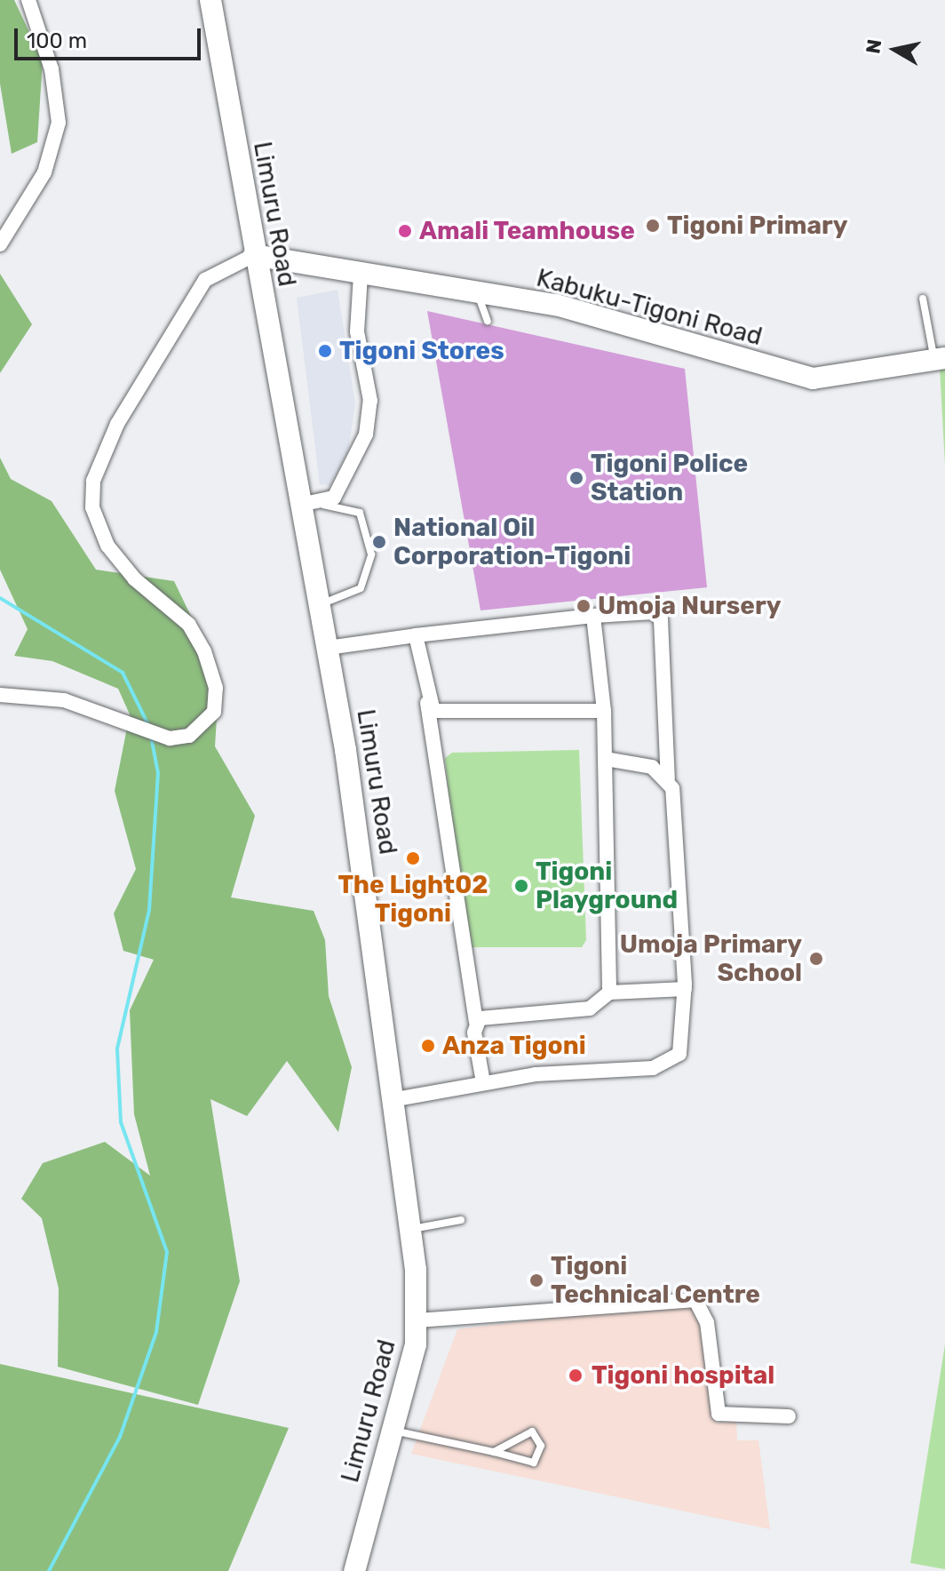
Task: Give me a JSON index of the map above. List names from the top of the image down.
{
  "streets": {
    "main road": ["Limuru Road", "Kabuku-Tigoni Road"]
  },
  "crossings": [
    ["Limuru Road", "Kabuku-Tigoni Road"]
  ],
  "places": [
    "Tigoni Primary",
    "Amali Teamhouse",
    "Tigoni Stores",
    "Tigoni Police Station",
    "National Oil Corporation-Tigoni",
    "Umoja Nursery",
    "The Light02 Tigoni",
    "Tigoni Playground",
    "Umoja Primary School",
    "Anza Tigoni",
    "Tigoni Technical Centre",
    "Tigoni hospital"
  ],
  "scale_bar": "100 m",
  "north": "left"
}
